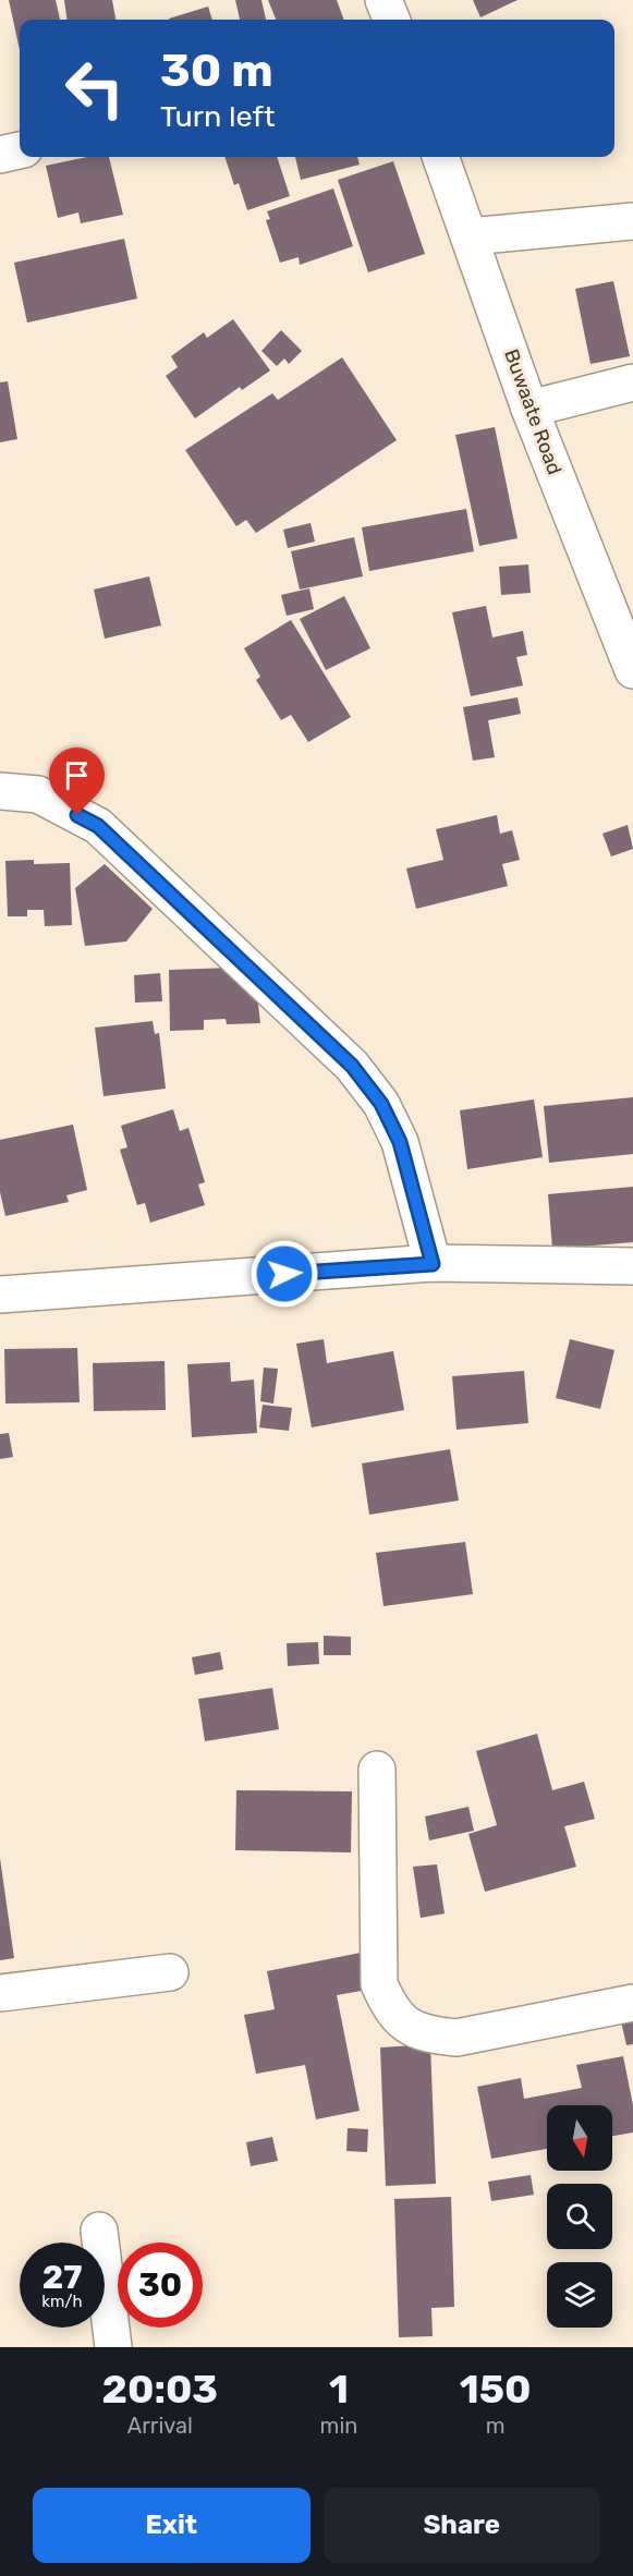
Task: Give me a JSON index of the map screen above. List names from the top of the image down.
{
  "streets": {
    "street": ["Buwaate Road"]
  },
  "north": "bottom",
  "page": {
    "turn": ["30 m", "Turn left"],
    "speed": "27 km/h",
    "limit": "30",
    "eta": [
      "20:03",
      "Arrival",
      "1",
      "min",
      "150",
      "m"
    ],
    "buttons": ["Exit", "Share"]
  }
}
